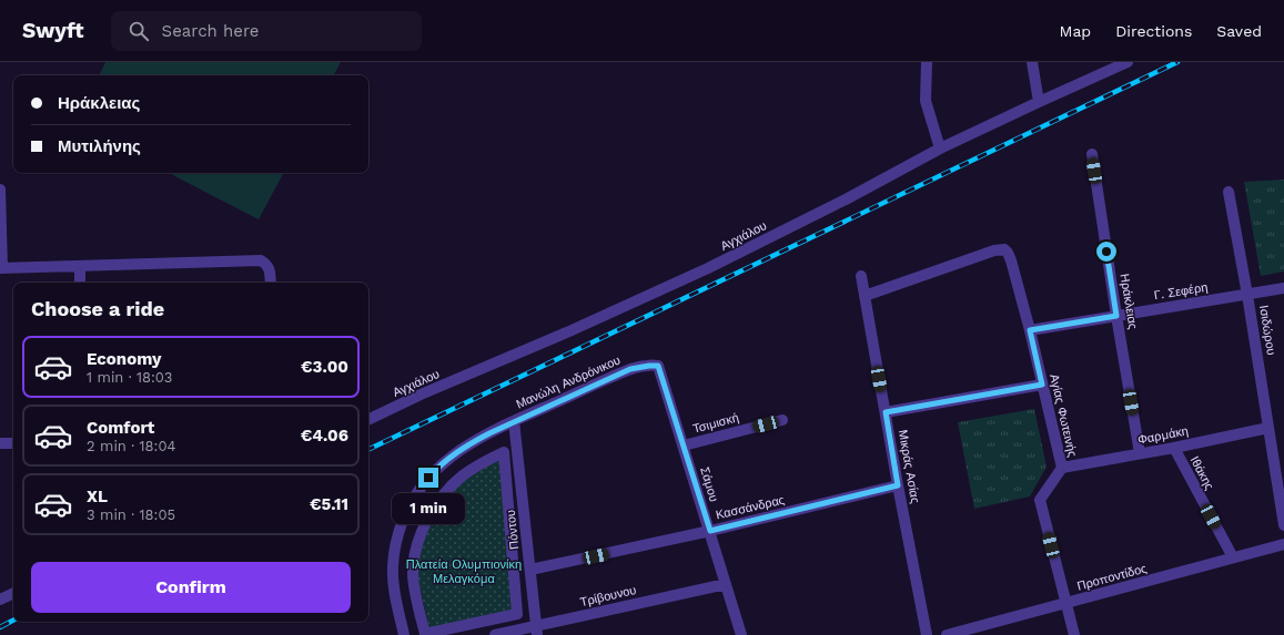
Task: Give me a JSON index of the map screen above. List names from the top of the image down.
{
  "streets": {
    "street": [
      "Αγχιάλου",
      "Γ. Σεφέρη",
      "Ηράκλειας",
      "Ισιδώρου",
      "Μανώλη Ανδρόνικου",
      "Αγίας Φωτεινής",
      "Τσιμισκή",
      "Φαρμάκη",
      "Μικράς Ασίας",
      "Ιθάκης",
      "Σάμου",
      "Κασσάνδρας",
      "Πόντου",
      "Προποντίδος",
      "Τρίβουνου"
    ]
  },
  "crossings": [
    ["Γ. Σεφέρη", "Ηράκλειας"],
    ["Γ. Σεφέρη", "Ισιδώρου"],
    ["Γ. Σεφέρη", "Αγίας Φωτεινής"],
    ["Ηράκλειας", "Φαρμάκη"],
    ["Ισιδώρου", "Φαρμάκη"],
    ["Μανώλη Ανδρόνικου", "Σάμου"],
    ["Μανώλη Ανδρόνικου", "Πόντου"],
    ["Αγίας Φωτεινής", "Φαρμάκη"],
    ["Αγίας Φωτεινής", "Μικράς Ασίας"],
    ["Αγίας Φωτεινής", "Προποντίδος"],
    ["Τσιμισκή", "Σάμου"],
    ["Φαρμάκη", "Ιθάκης"],
    ["Μικράς Ασίας", "Κασσάνδρας"],
    ["Ιθάκης", "Προποντίδος"],
    ["Σάμου", "Κασσάνδρας"],
    ["Σάμου", "Τρίβουνου"],
    ["Κασσάνδρας", "Πόντου"],
    ["Πόντου", "Τρίβουνου"]
  ],
  "parks": ["Πλατεία Ολυμπιονίκη Μελαγκόμα"],
  "page": {
    "header": "Swyft",
    "search": "Search here",
    "nav": ["Map", "Directions", "Saved"],
    "banner": ["Ηράκλειας", "Μυτιλήνης"],
    "heading": "Choose a ride",
    "list": [
      {
        "name": "Economy",
        "note": "1 min · 18:03",
        "value": "€3.00"
      },
      {
        "name": "Comfort",
        "note": "2 min · 18:04",
        "value": "€4.06"
      },
      {
        "name": "XL",
        "note": "3 min · 18:05",
        "value": "€5.11"
      }
    ],
    "bubble": "1 min",
    "buttons": "Confirm"
  }
}
